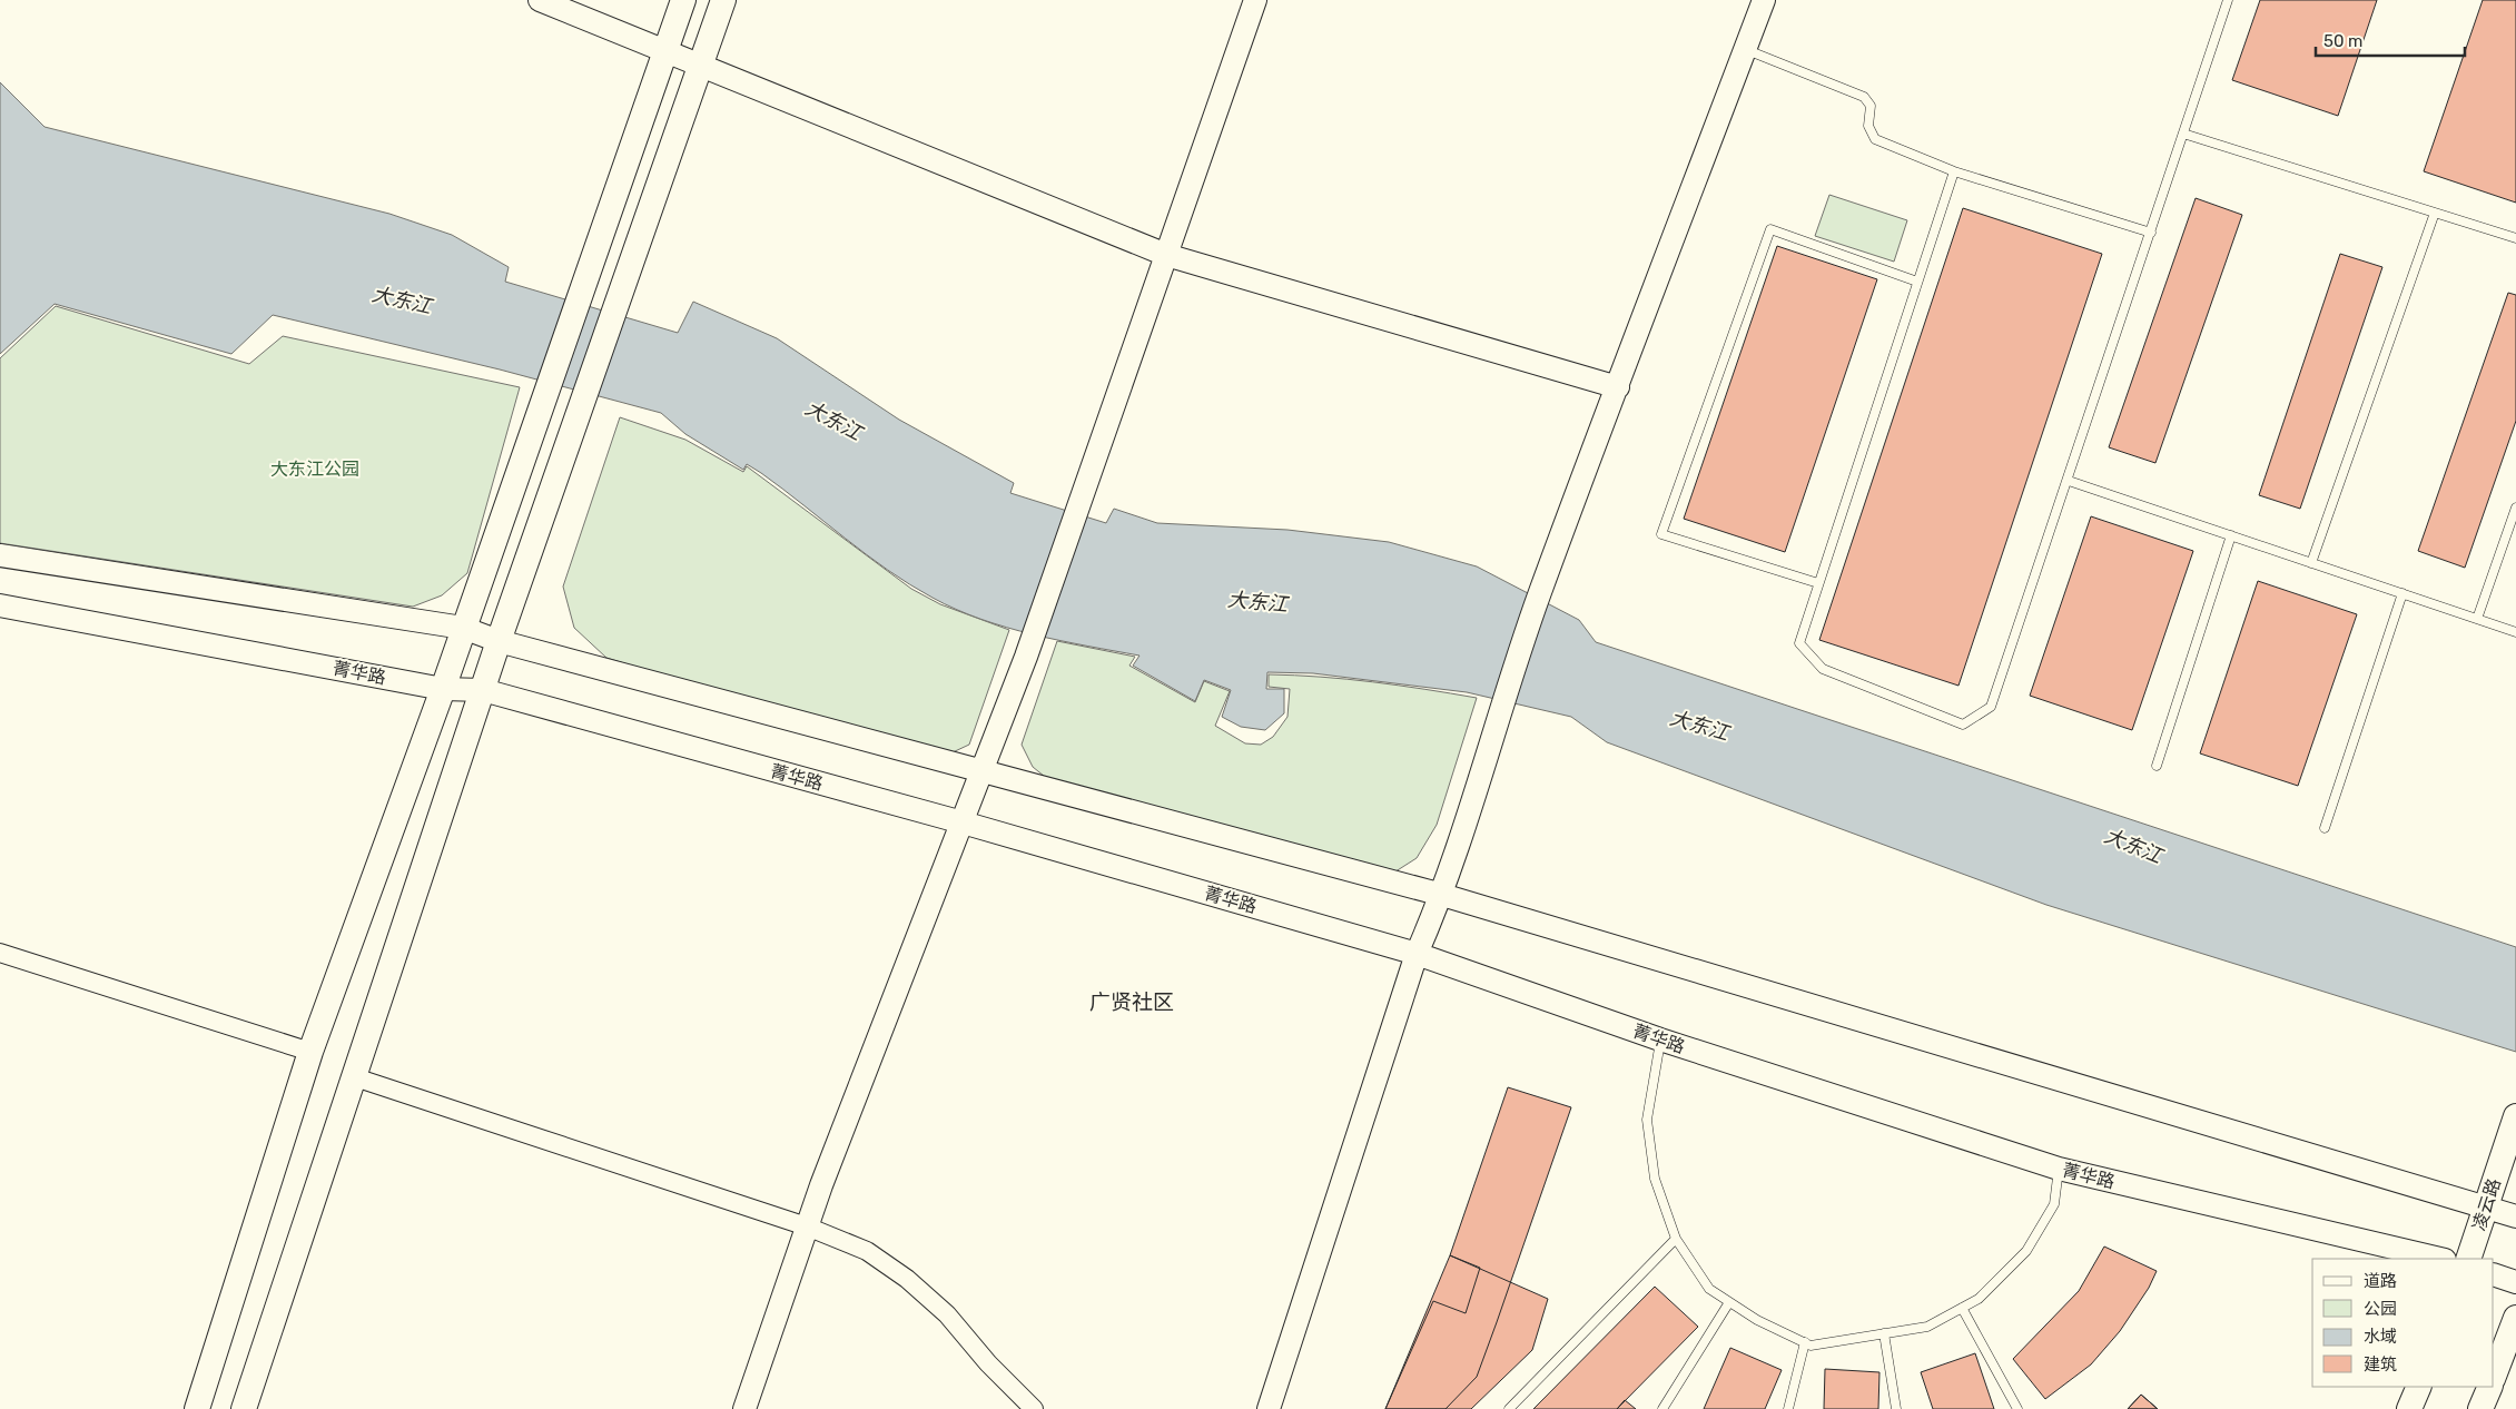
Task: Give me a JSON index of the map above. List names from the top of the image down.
{
  "streets": {
    "main road": ["凌云路"],
    "street": ["菁华路"]
  },
  "districts": ["广贤社区"],
  "water": ["大东江"],
  "parks": ["大东江公园"],
  "legend": [
    "道路",
    "公园",
    "水域",
    "建筑"
  ],
  "scale_bar": "50 m"
}
